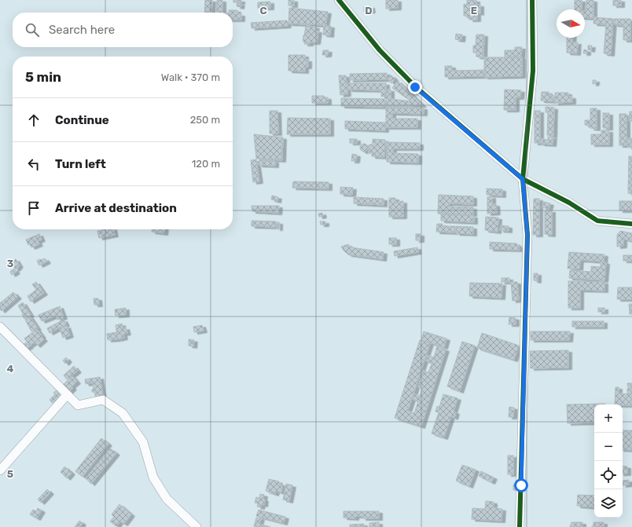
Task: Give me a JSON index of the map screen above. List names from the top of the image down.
{
  "north": "right",
  "page": {
    "search": "Search here",
    "heading": ["5 min", "Walk · 370 m"],
    "list": [
      ["Continue", "250 m"],
      ["Turn left", "120 m"],
      "Arrive at destination"
    ],
    "map_buttons": ["+", "−"]
  },
  "grid": {
    "columns": ["C", "D", "E"],
    "rows": ["3", "4", "5"]
  }
}
